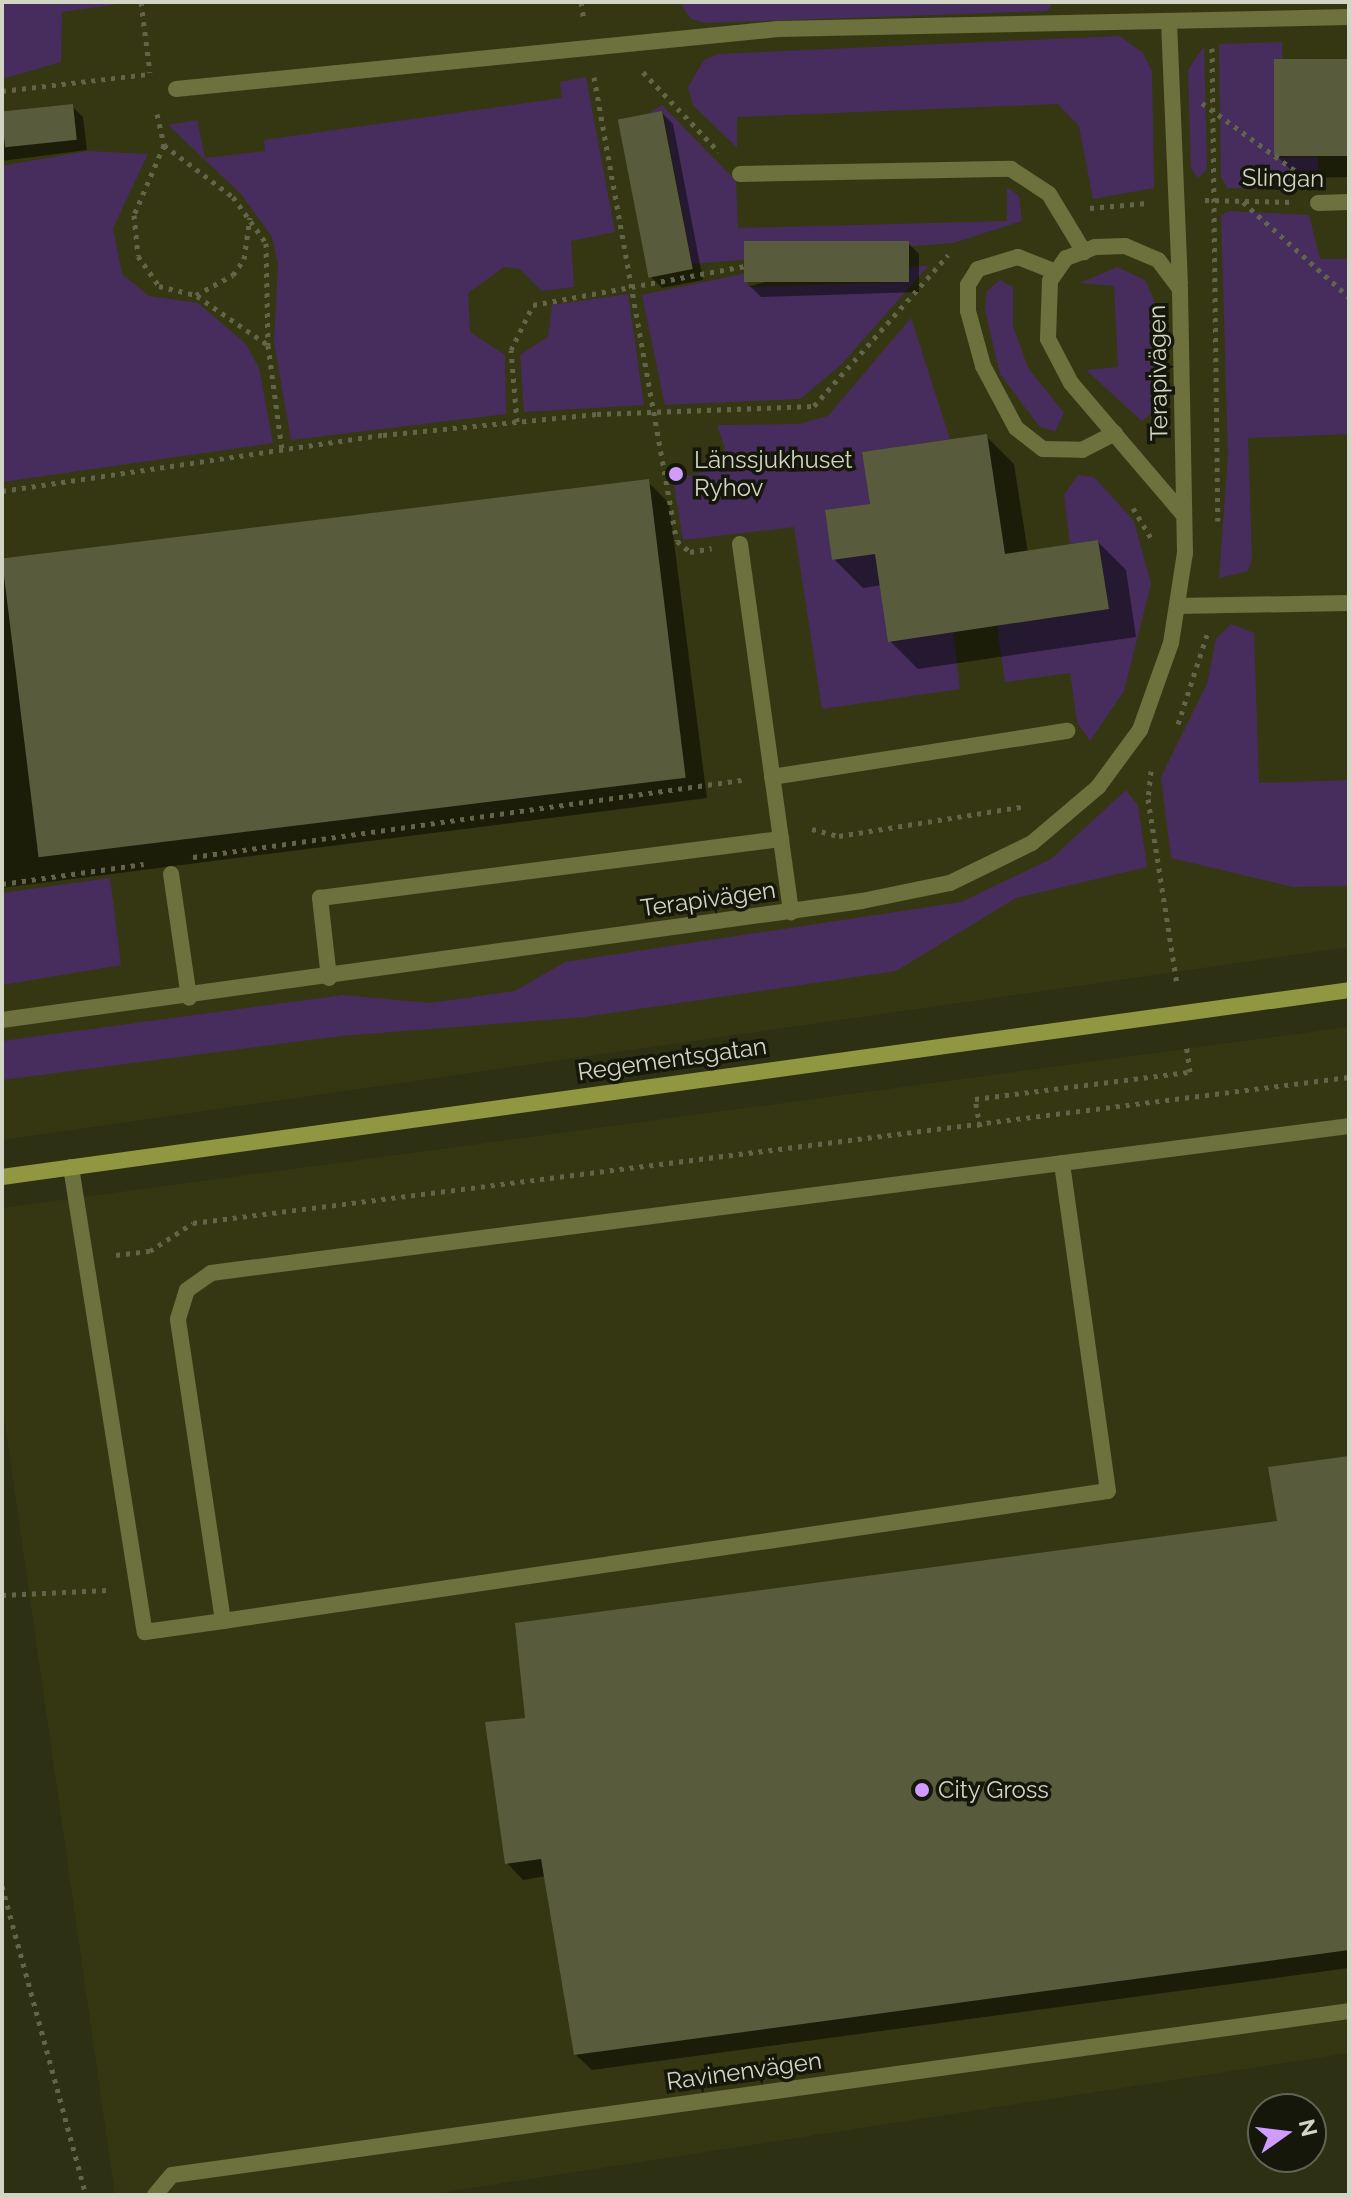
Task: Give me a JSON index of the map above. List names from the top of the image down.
{
  "streets": {
    "street": [
      "Slingan",
      "Terapivägen",
      "Regementsgatan",
      "Ravinenvägen"
    ]
  },
  "places": ["Länssjukhuset Ryhov", "City Gross"],
  "north": "right"
}
